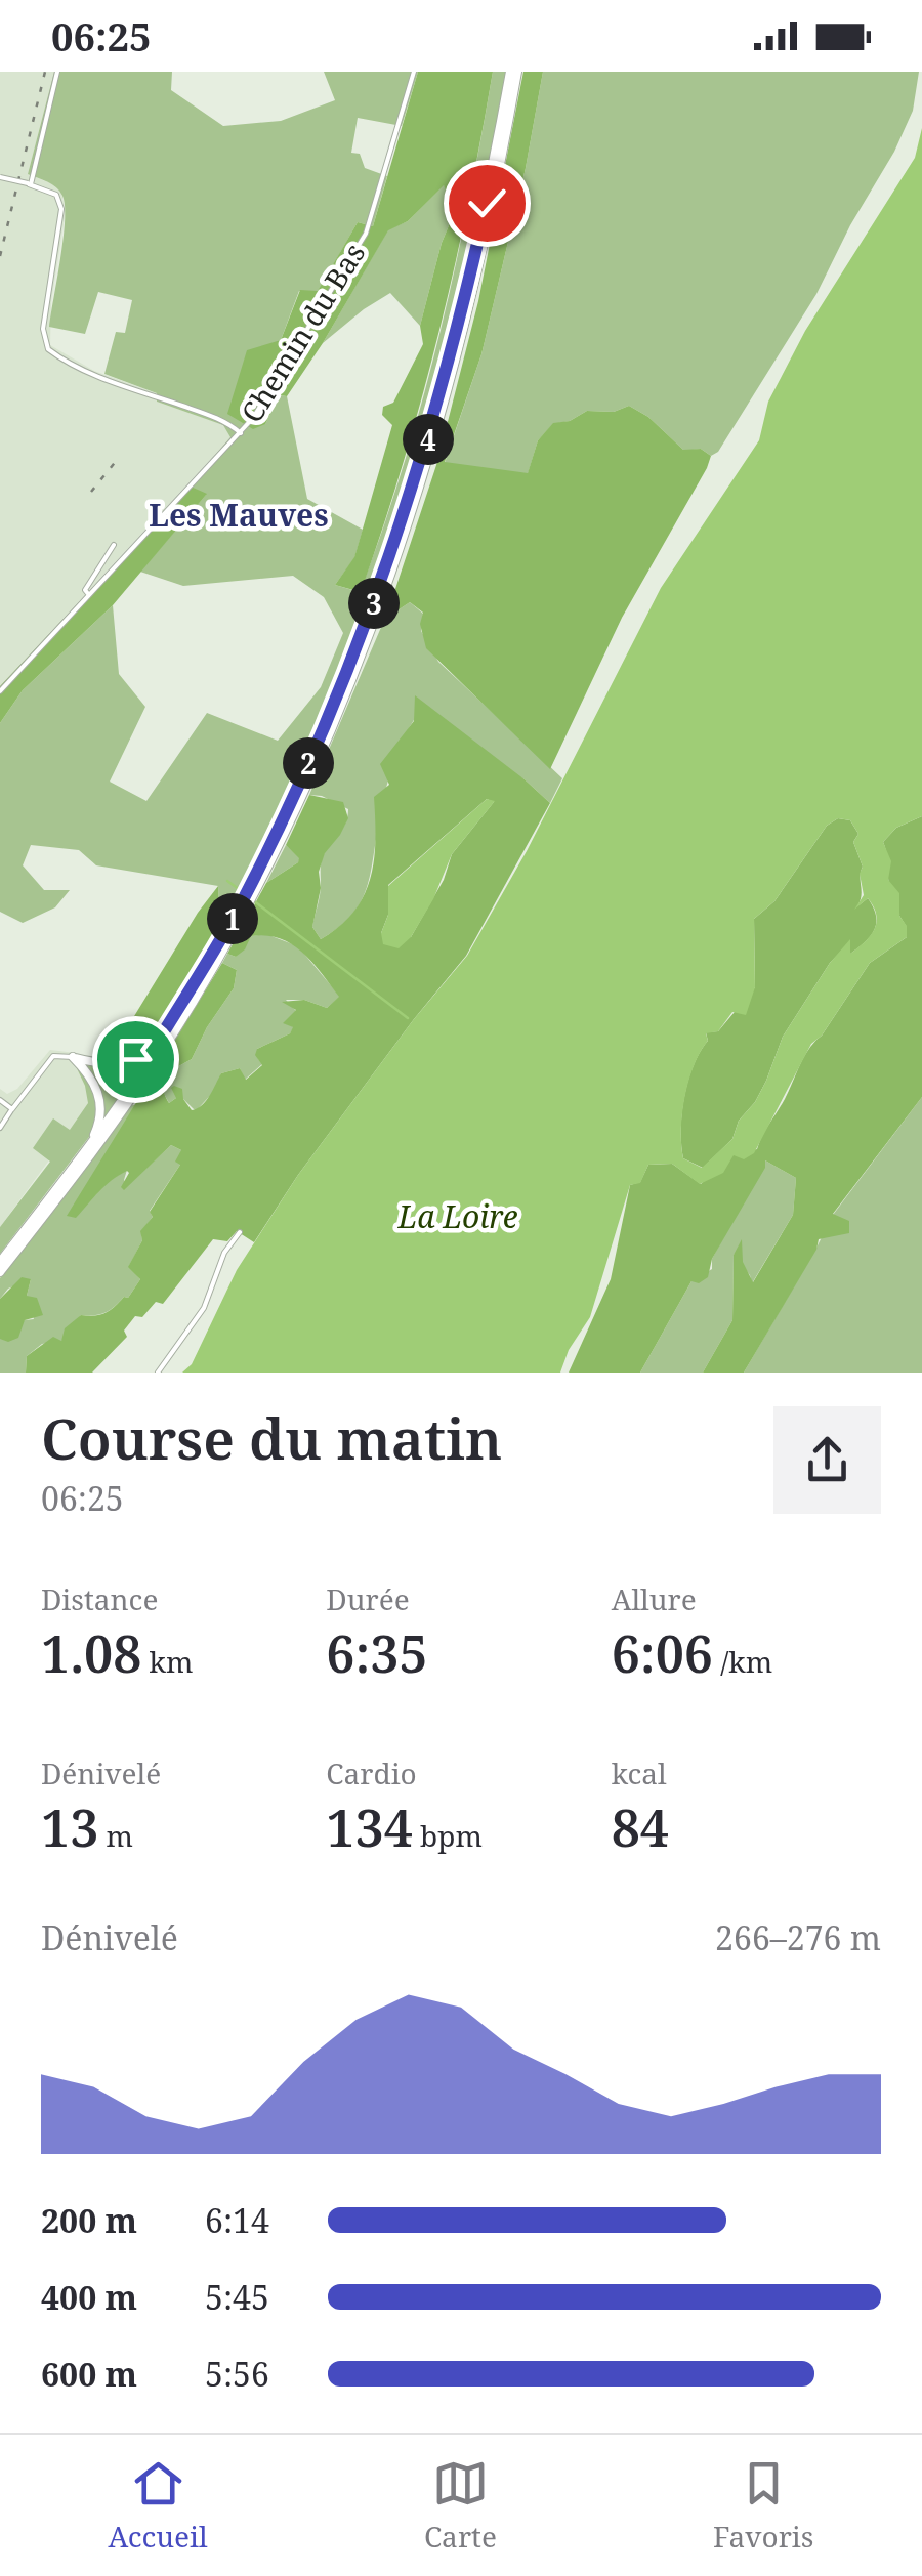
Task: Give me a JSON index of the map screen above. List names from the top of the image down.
{
  "streets": {
    "street": ["Chemin du Bas"]
  },
  "districts": ["Les Mauves"],
  "water": ["La Loire"],
  "page": {
    "status": "06:25",
    "pins": [
      "4",
      "3",
      "2",
      "1"
    ],
    "heading": ["Course du matin", "06:25"],
    "stats": [
      ["Distance", "1.08 km"],
      ["Durée", "6:35"],
      ["Allure", "6:06 /km"],
      ["Dénivelé", "13 m"],
      ["Cardio", "134 bpm"],
      ["kcal", "84"]
    ],
    "chart": ["Dénivelé", "266–276 m"],
    "list": [
      {
        "name": "200 m",
        "note": "6:14"
      },
      {
        "name": "400 m",
        "note": "5:45"
      },
      {
        "name": "600 m",
        "note": "5:56"
      }
    ],
    "tabs": ["Accueil", "Carte", "Favoris"]
  }
}
